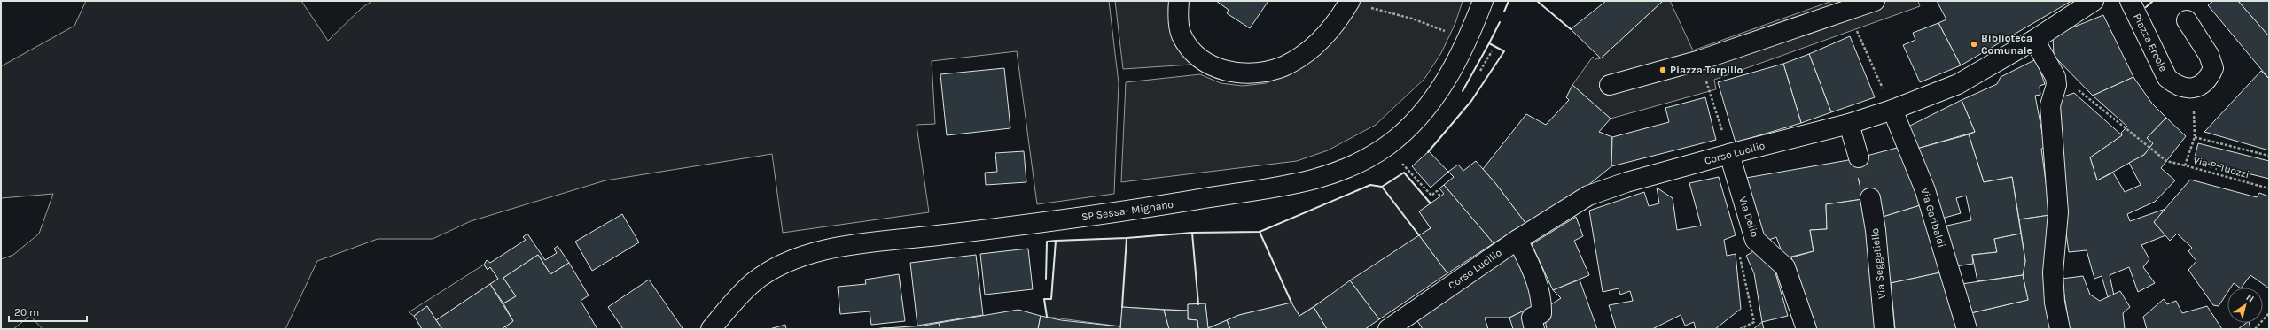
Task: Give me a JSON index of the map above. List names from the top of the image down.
{
  "streets": {
    "street": [
      "Piazza Ercole",
      "Corso Lucilio",
      "SP Sessa- Mignano",
      "Via Delio",
      "Via Garibaldi",
      "Via Seggetiello"
    ],
    "path": ["Via P. Tuozzi"]
  },
  "crossings": [
    ["Piazza Ercole", "Via P. Tuozzi"],
    ["Corso Lucilio", "Via Delio"],
    ["Corso Lucilio", "Via Garibaldi"]
  ],
  "places": ["Biblioteca Comunale", "Piazza Tarpillo"],
  "scale_bar": "20 m",
  "north": "top right"
}
